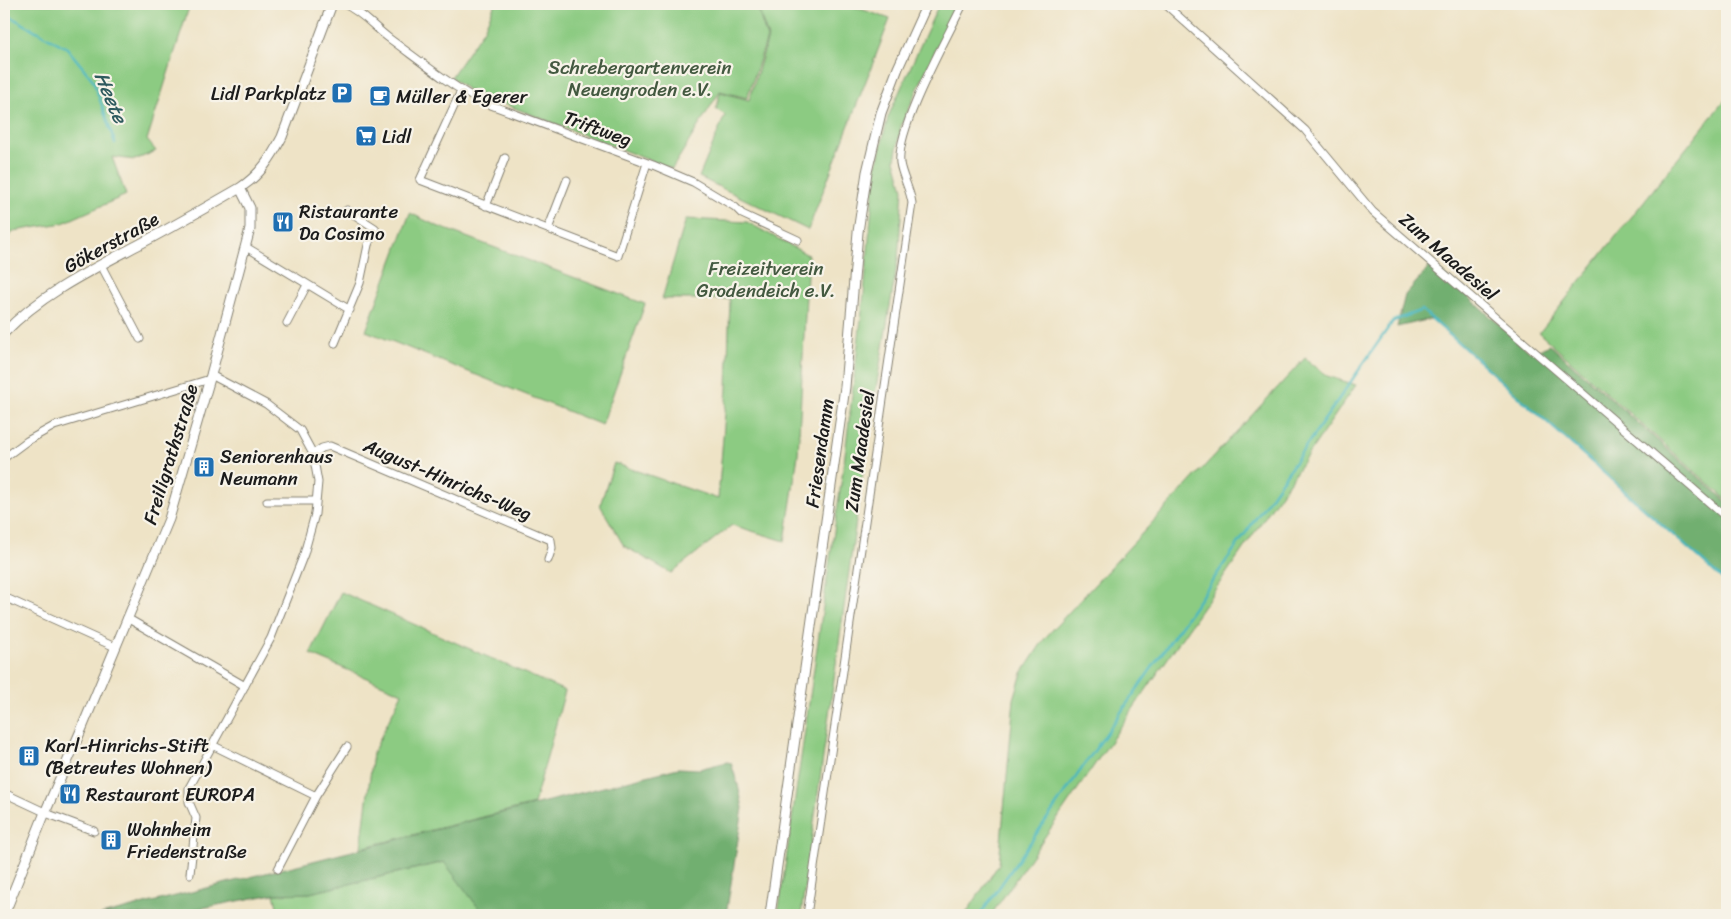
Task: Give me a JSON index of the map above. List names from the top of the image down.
{
  "streets": {
    "main road": ["Gökerstraße", "Friesendamm", "Freiligrathstraße"],
    "street": ["Triftweg", "Zum Maadesiel", "August-Hinrichs-Weg"]
  },
  "crossings": [
    ["Gökerstraße", "Freiligrathstraße"]
  ],
  "water": ["Heete"],
  "parks": ["Schrebergartenverein Neuengroden e.V.", "Freizeitverein Grodendeich e.V."],
  "places": {
    "parking": ["Lidl Parkplatz"],
    "cafe": ["Müller & Egerer"],
    "supermarket": ["Lidl"],
    "restaurant": ["Ristaurante Da Cosimo", "Restaurant EUROPA"],
    "building": ["Seniorenhaus Neumann", "Karl-Hinrichs-Stift (Betreutes Wohnen)", "Wohnheim Friedenstraße"]
  }
}
